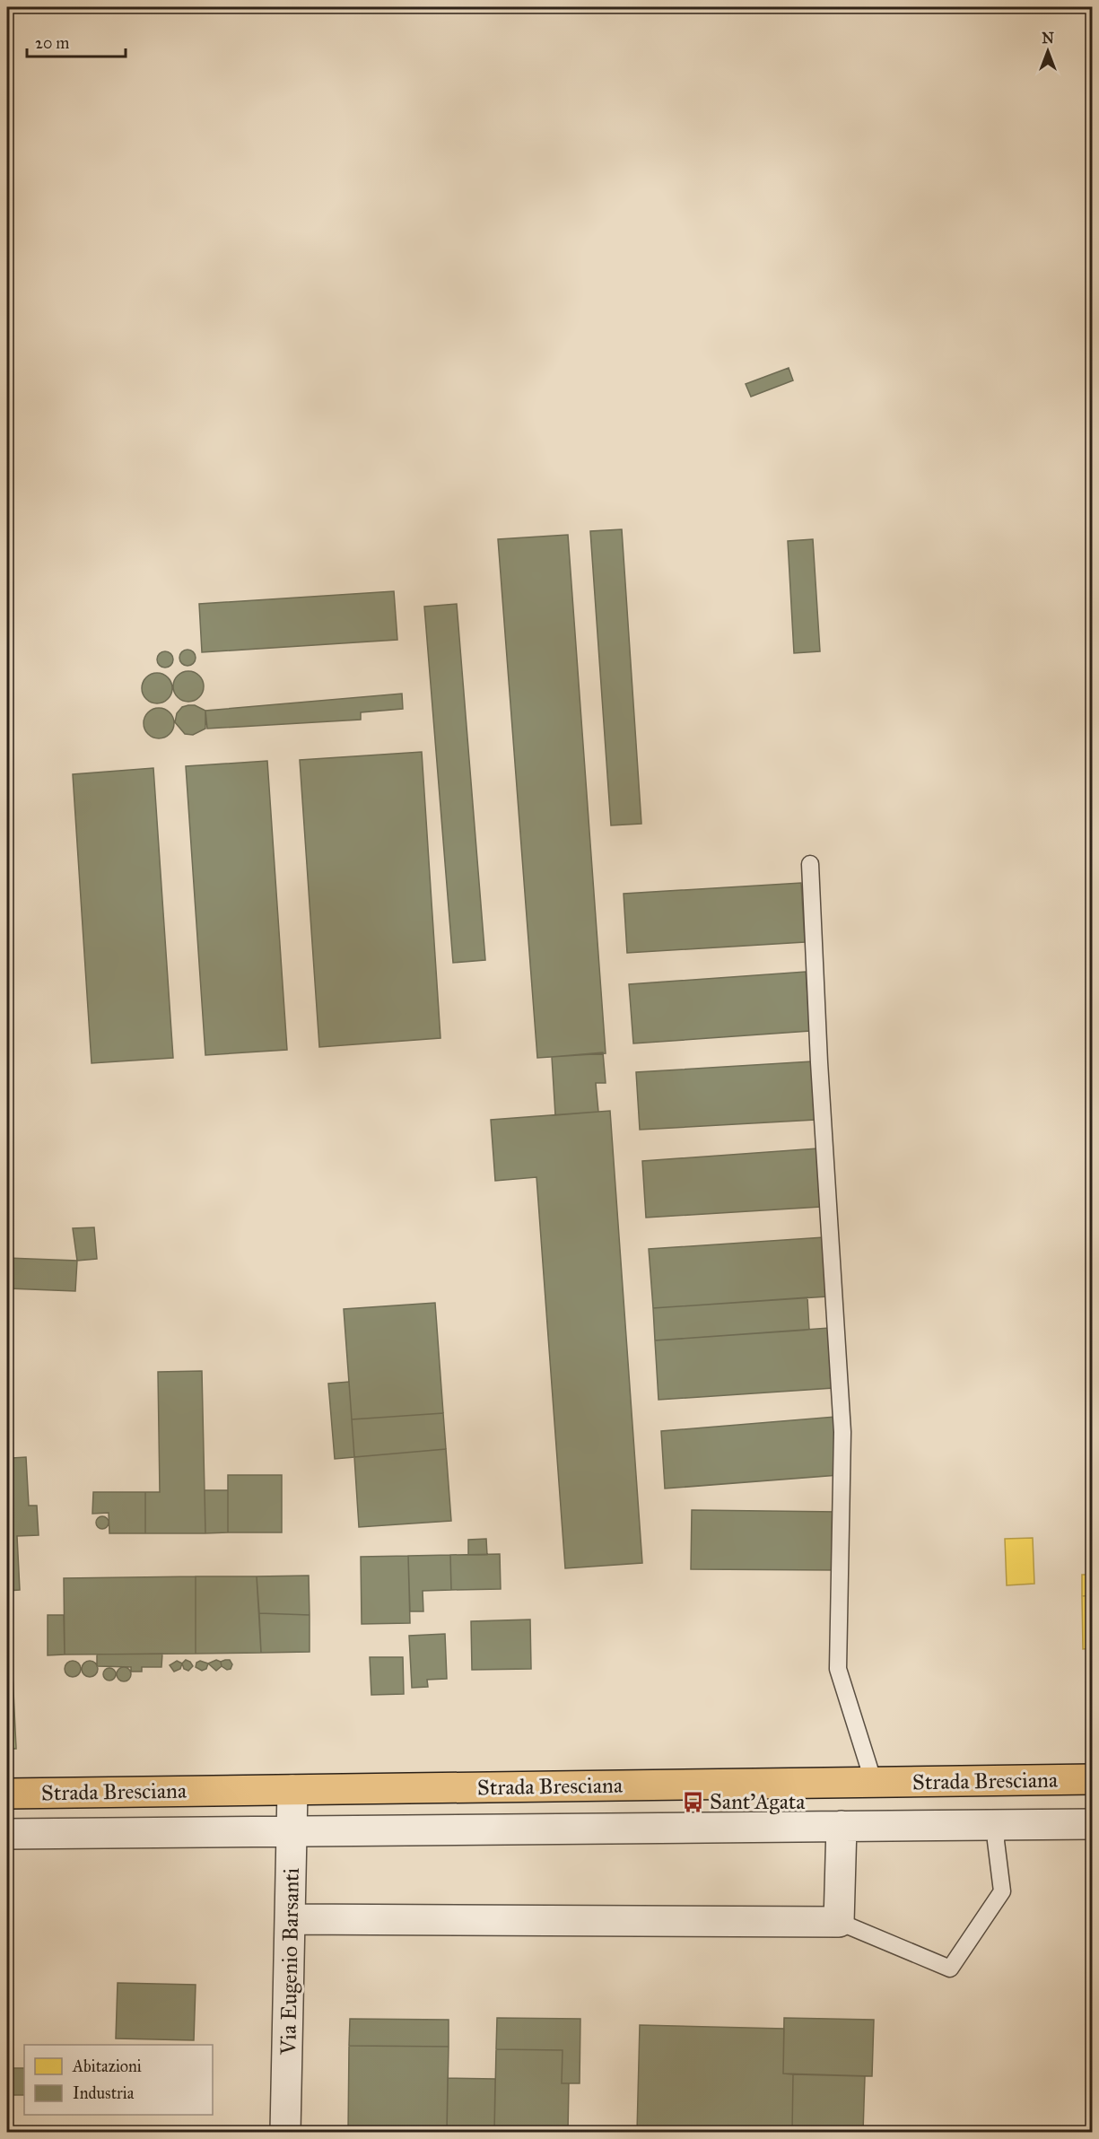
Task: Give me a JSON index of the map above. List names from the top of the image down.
{
  "streets": {
    "main road": ["Strada Bresciana"],
    "street": ["Via Eugenio Barsanti"]
  },
  "crossings": [
    ["Strada Bresciana", "Via Eugenio Barsanti"]
  ],
  "places": {
    "bus stop": ["Sant'Agata"]
  },
  "legend": ["Abitazioni", "Industria"],
  "scale_bar": "20 m",
  "north": "top"
}
